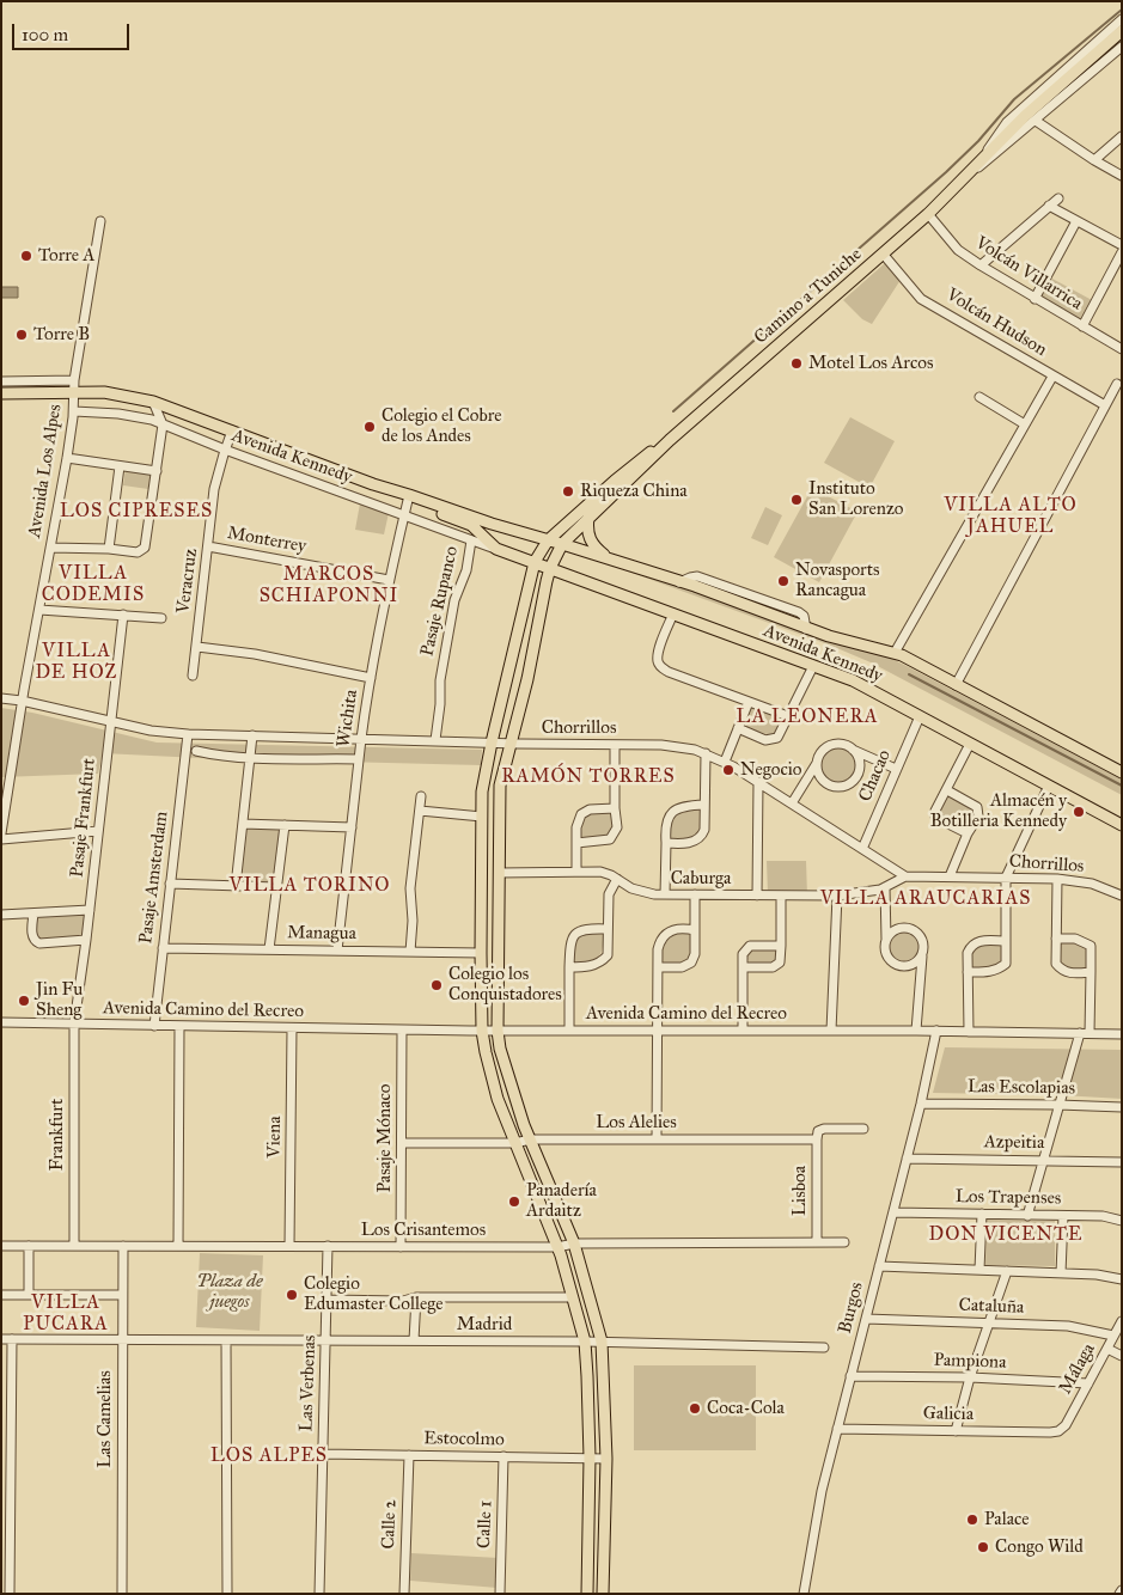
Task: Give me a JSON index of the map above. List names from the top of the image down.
{
  "streets": {
    "main road": ["Camino a Tuniche", "Avenida Kennedy"],
    "street": [
      "Volcán Villarrica",
      "Volcán Hudson",
      "Avenida Los Alpes",
      "Monterrey",
      "Veracruz",
      "Pasaje Rupanco",
      "Wichita",
      "Chorrillos",
      "Chacao",
      "Pasaje Frankfurt",
      "Pasaje Amsterdam",
      "Caburga",
      "Managua",
      "Avenida Camino del Recreo",
      "Las Escolapias",
      "Los Alelies",
      "Frankfurt",
      "Viena",
      "Pasaje Mónaco",
      "Azpeitia",
      "Lisboa",
      "Los Trapenses",
      "Los Crisantemos",
      "Cataluña",
      "Burgos",
      "Madrid",
      "Pampiona",
      "Málaga",
      "Las Verbenas",
      "Galicia",
      "Las Camelias",
      "Estocolmo",
      "Calle 2",
      "Calle 1"
    ]
  },
  "crossings": [
    ["Volcán Villarrica", "Camino a Tuniche"],
    ["Camino a Tuniche", "Volcán Hudson"],
    ["Camino a Tuniche", "Avenida Kennedy"],
    ["Camino a Tuniche", "Chorrillos"],
    ["Camino a Tuniche", "Caburga"],
    ["Camino a Tuniche", "Managua"],
    ["Camino a Tuniche", "Avenida Camino del Recreo"],
    ["Camino a Tuniche", "Los Alelies"],
    ["Camino a Tuniche", "Los Crisantemos"],
    ["Camino a Tuniche", "Madrid"],
    ["Camino a Tuniche", "Estocolmo"],
    ["Avenida Kennedy", "Avenida Los Alpes"],
    ["Avenida Kennedy", "Veracruz"],
    ["Avenida Kennedy", "Pasaje Rupanco"],
    ["Avenida Kennedy", "Wichita"],
    ["Avenida Kennedy", "Chacao"],
    ["Avenida Los Alpes", "Chorrillos"],
    ["Monterrey", "Veracruz"],
    ["Monterrey", "Wichita"],
    ["Pasaje Rupanco", "Chorrillos"],
    ["Wichita", "Chorrillos"],
    ["Wichita", "Managua"],
    ["Chorrillos", "Chacao"],
    ["Chorrillos", "Pasaje Frankfurt"],
    ["Chorrillos", "Pasaje Amsterdam"],
    ["Chorrillos", "Caburga"],
    ["Pasaje Frankfurt", "Avenida Camino del Recreo"],
    ["Pasaje Frankfurt", "Frankfurt"],
    ["Pasaje Amsterdam", "Managua"],
    ["Pasaje Amsterdam", "Avenida Camino del Recreo"],
    ["Avenida Camino del Recreo", "Frankfurt"],
    ["Avenida Camino del Recreo", "Viena"],
    ["Avenida Camino del Recreo", "Pasaje Mónaco"],
    ["Avenida Camino del Recreo", "Burgos"],
    ["Las Escolapias", "Burgos"],
    ["Los Alelies", "Pasaje Mónaco"],
    ["Los Alelies", "Lisboa"],
    ["Frankfurt", "Los Crisantemos"],
    ["Viena", "Los Crisantemos"],
    ["Pasaje Mónaco", "Los Crisantemos"],
    ["Azpeitia", "Burgos"],
    ["Lisboa", "Los Crisantemos"],
    ["Los Trapenses", "Burgos"],
    ["Los Crisantemos", "Las Verbenas"],
    ["Los Crisantemos", "Las Camelias"],
    ["Cataluña", "Burgos"],
    ["Cataluña", "Málaga"],
    ["Burgos", "Pampiona"],
    ["Burgos", "Galicia"],
    ["Madrid", "Las Verbenas"],
    ["Madrid", "Las Camelias"],
    ["Pampiona", "Málaga"],
    ["Málaga", "Galicia"],
    ["Las Verbenas", "Estocolmo"],
    ["Estocolmo", "Calle 2"],
    ["Estocolmo", "Calle 1"]
  ],
  "districts": [
    "VILLA ALTO JAHUEL",
    "LOS CIPRESES",
    "VILLA CODEMIS",
    "MARCOS SCHIAPONNI",
    "VILLA DE HOZ",
    "LA LEONERA",
    "RAMÓN TORRES",
    "VILLA TORINO",
    "VILLA ARAUCARIAS",
    "DON VICENTE",
    "VILLA PUCARA",
    "LOS ALPES"
  ],
  "parks": ["Plaza de juegos"],
  "places": [
    "Torre A",
    "Torre B",
    "Motel Los Arcos",
    "Colegio el Cobre de los Andes",
    "Riqueza China",
    "Instituto San Lorenzo",
    "Novasports Rancagua",
    "Negocio",
    "Almacén y Botilleria Kennedy",
    "Colegio los Conquistadores",
    "Jin Fu Sheng",
    "Panadería Ardaitz",
    "Colegio Edumaster College",
    "Coca-Cola",
    "Palace",
    "Congo Wild"
  ],
  "scale_bar": "100 m"
}
